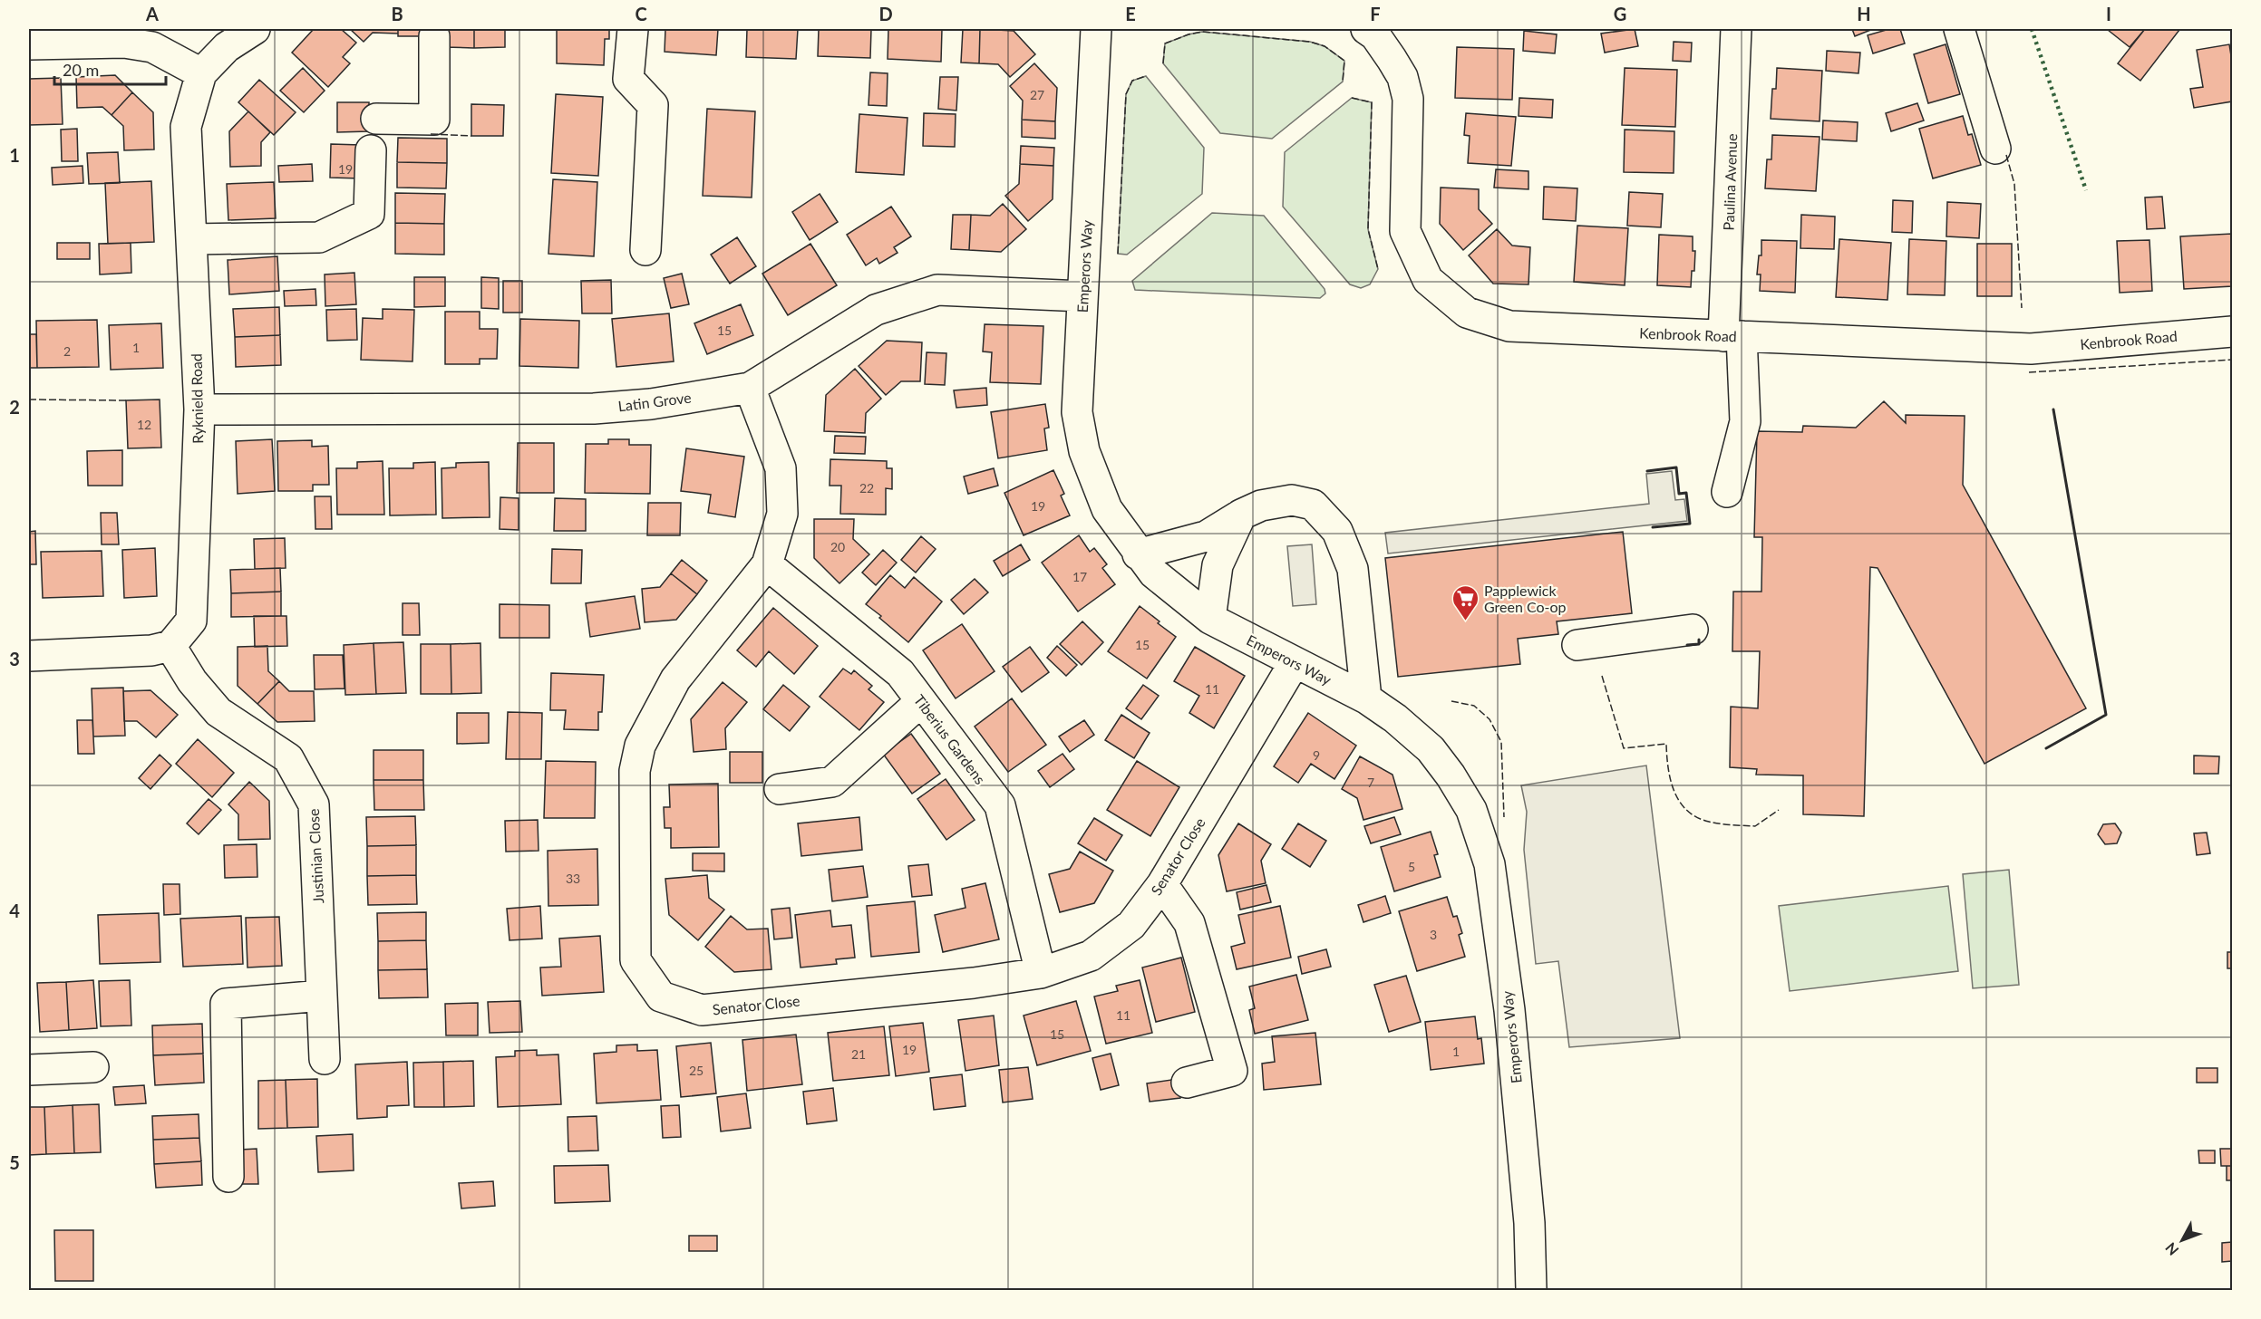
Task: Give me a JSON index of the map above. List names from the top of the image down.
{
  "streets": {
    "street": [
      "Paulina Avenue",
      "Emperors Way",
      "Kenbrook Road",
      "Ryknield Road",
      "Latin Grove",
      "Tiberius Gardens",
      "Justinian Close",
      "Senator Close"
    ]
  },
  "crossings": [
    ["Paulina Avenue", "Kenbrook Road"],
    ["Emperors Way", "Latin Grove"],
    ["Emperors Way", "Senator Close"],
    ["Ryknield Road", "Latin Grove"],
    ["Ryknield Road", "Justinian Close"],
    ["Latin Grove", "Senator Close"],
    ["Tiberius Gardens", "Senator Close"]
  ],
  "places": {
    "supermarket": ["Papplewick Green Co-op"]
  },
  "house_numbers": [
    "27",
    "19",
    "15",
    "1",
    "2",
    "12",
    "22",
    "19",
    "20",
    "17",
    "15",
    "11",
    "9",
    "7",
    "5",
    "33",
    "3",
    "11",
    "15",
    "19",
    "1",
    "21",
    "25"
  ],
  "scale_bar": "20 m",
  "north": "bottom left",
  "grid": {
    "columns": [
      "A",
      "B",
      "C",
      "D",
      "E",
      "F",
      "G",
      "H",
      "I"
    ],
    "rows": [
      "1",
      "2",
      "3",
      "4",
      "5"
    ]
  }
}
